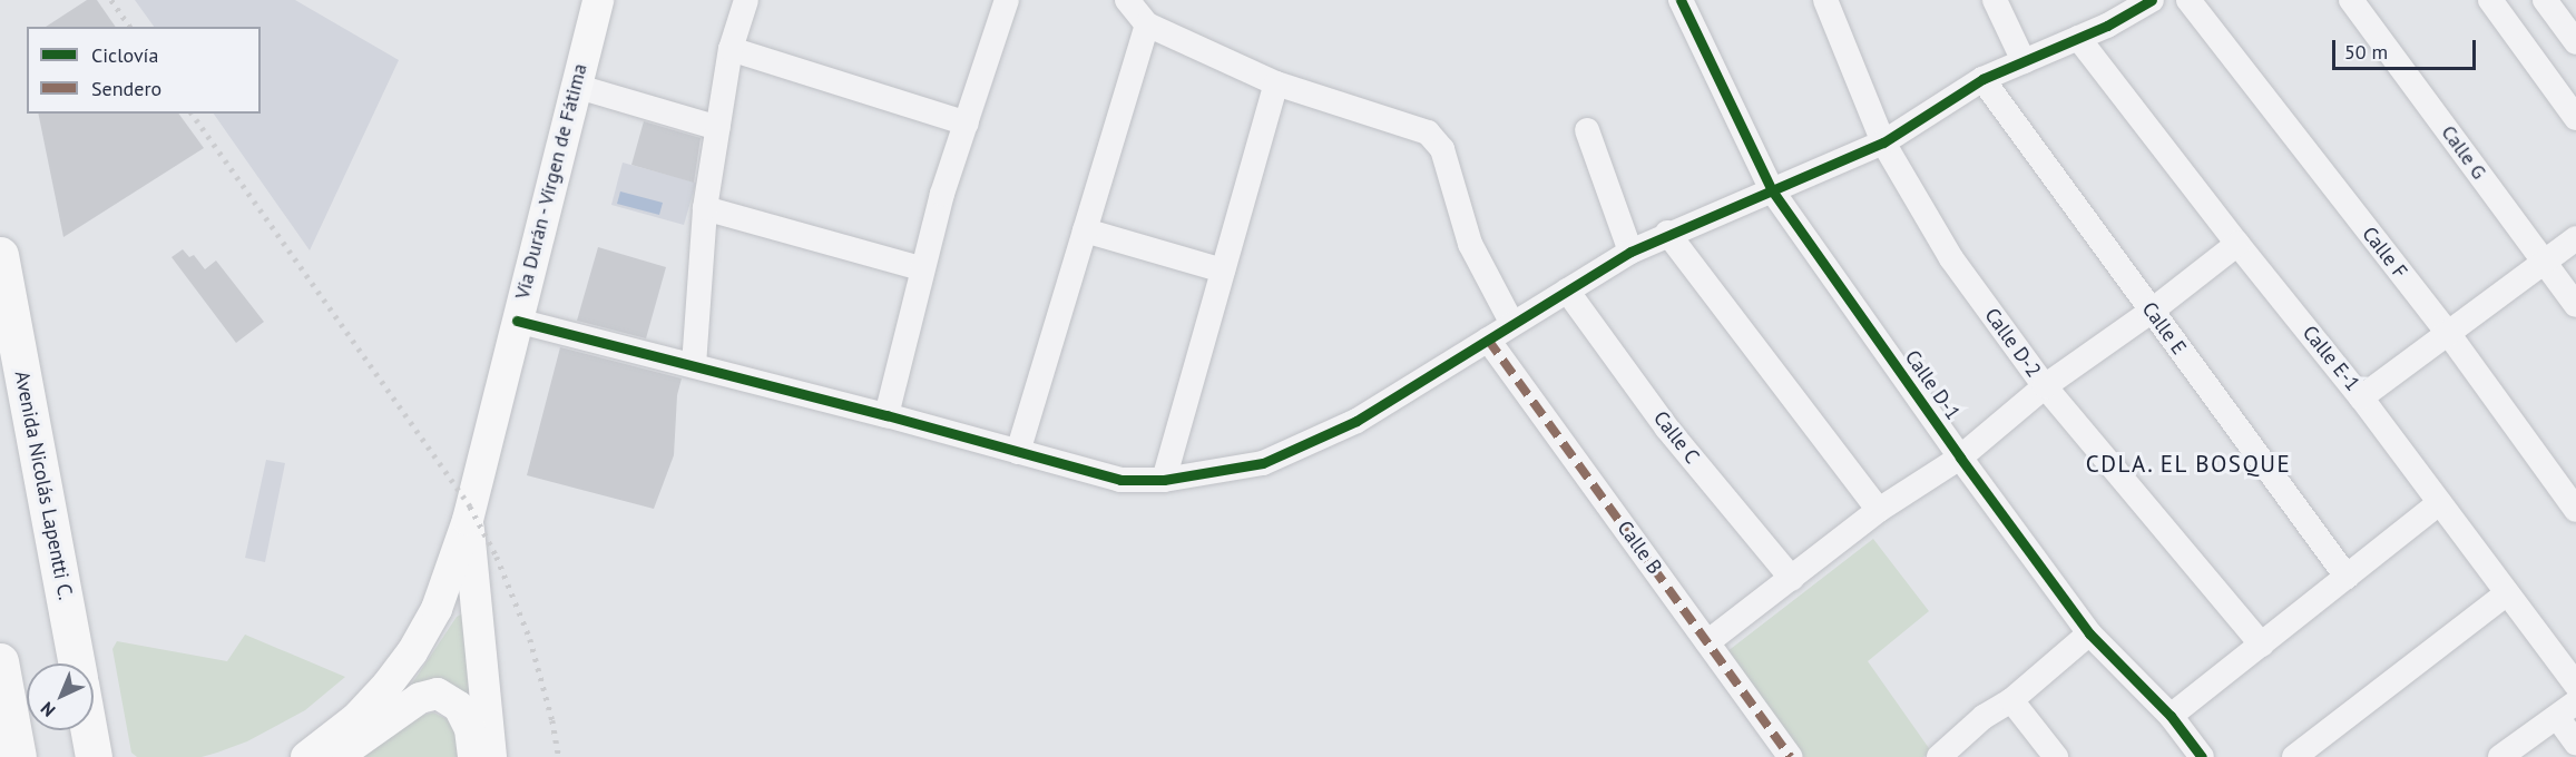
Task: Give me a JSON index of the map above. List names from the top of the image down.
{
  "streets": {
    "highway": ["Avenida Nicolás Lapentti C."],
    "main road": ["Vía Durán - Vírgen de Fátima"],
    "street": [
      "Calle G",
      "Calle F",
      "Calle E",
      "Calle D-2",
      "Calle E-1",
      "Calle D-1",
      "Calle C",
      "Calle B"
    ]
  },
  "districts": ["CDLA. EL BOSQUE"],
  "legend": ["Ciclovía", "Sendero"],
  "scale_bar": "50 m",
  "north": "bottom left"
}
